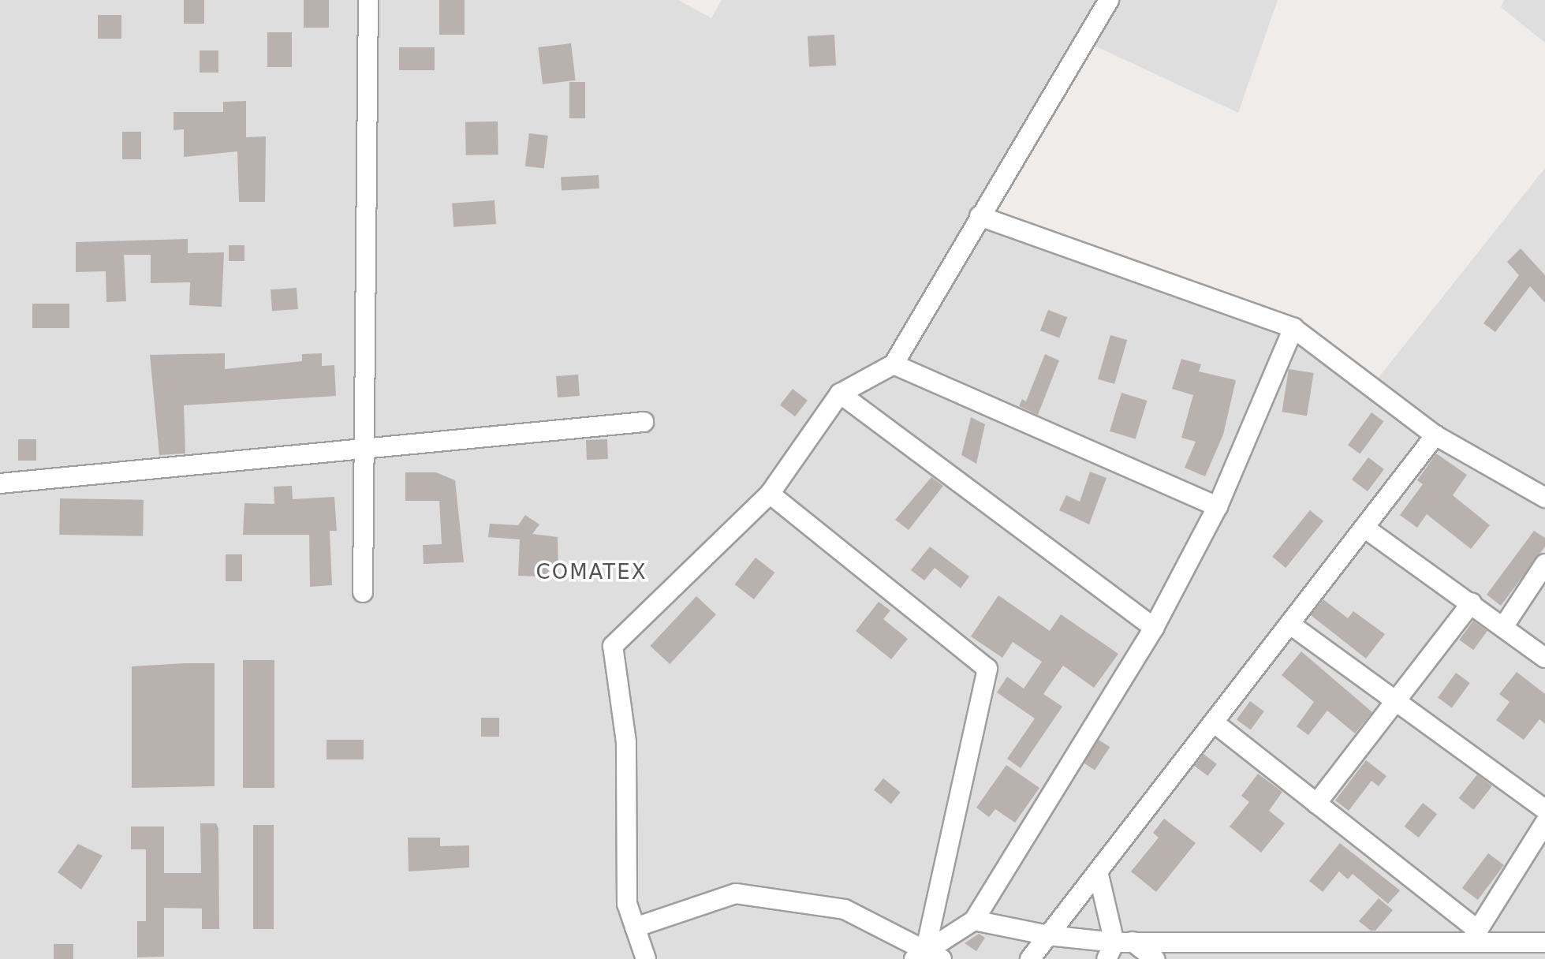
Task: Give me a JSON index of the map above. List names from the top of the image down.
{
  "districts": ["COMATEX"]
}
